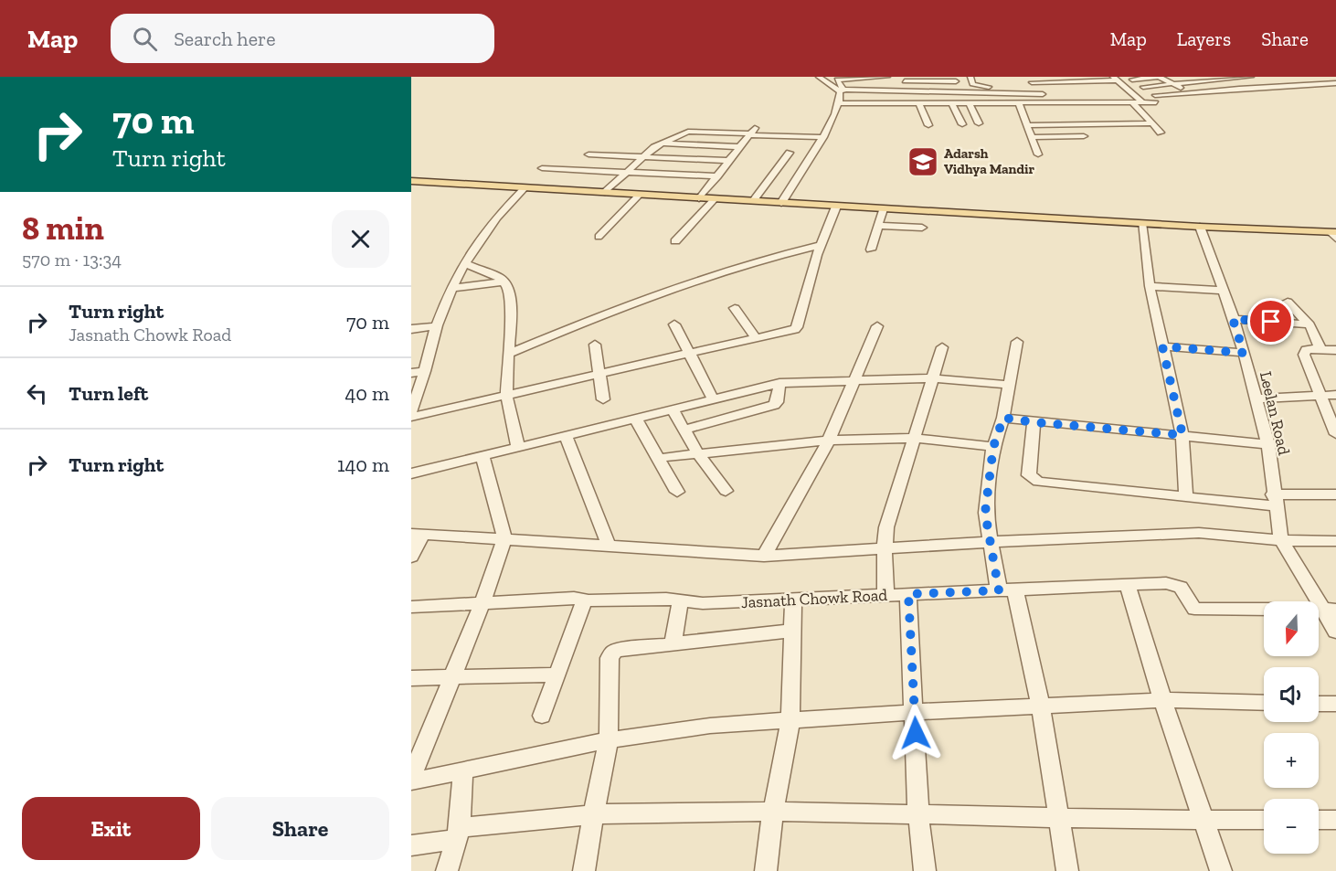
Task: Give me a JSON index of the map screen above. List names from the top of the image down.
{
  "streets": {
    "street": ["Leelan Road", "Jasnath Chowk Road"]
  },
  "crossings": [
    ["Leelan Road", "Jasnath Chowk Road"]
  ],
  "places": {
    "school or university": ["Adarsh Vidhya Mandir"]
  },
  "north": "bottom",
  "page": {
    "header": "Map",
    "search": "Search here",
    "nav": ["Map", "Layers", "Share"],
    "turn": ["70 m", "Turn right"],
    "heading": ["8 min", "570 m · 13:34"],
    "list": [
      {
        "name": "Turn right",
        "note": "Jasnath Chowk Road",
        "value": "70 m"
      },
      {
        "name": "Turn left",
        "value": "40 m"
      },
      {
        "name": "Turn right",
        "value": "140 m"
      }
    ],
    "map_buttons": ["+", "−"],
    "buttons": ["Exit", "Share"]
  }
}
